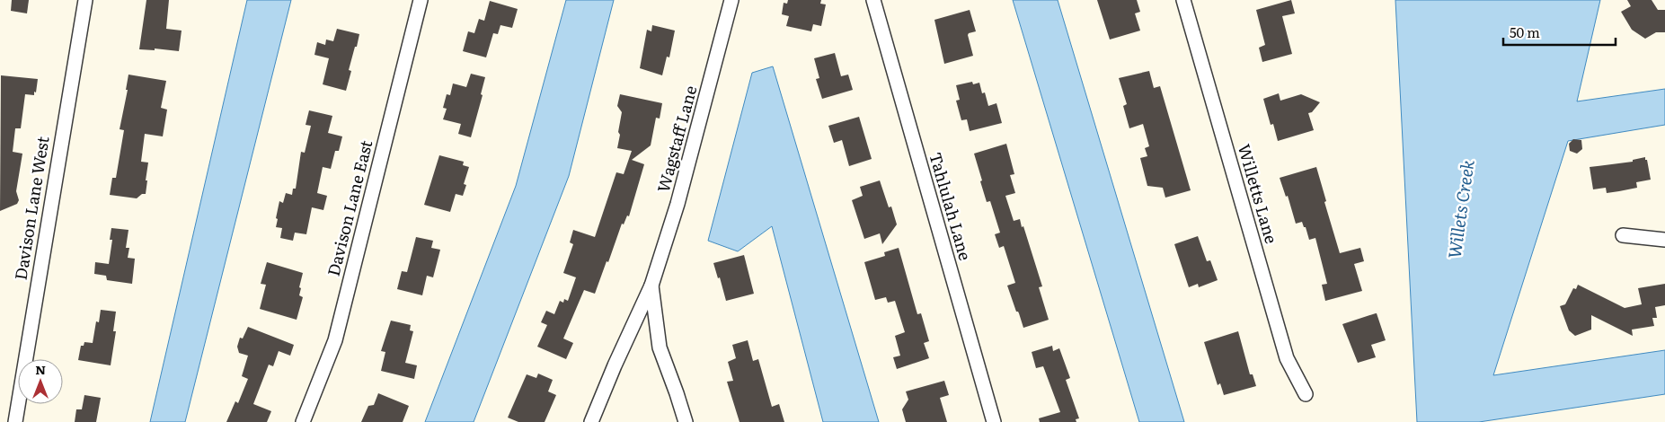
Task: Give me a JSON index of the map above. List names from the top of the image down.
{
  "streets": {
    "street": [
      "Wagstaff Lane",
      "Willetts Lane",
      "Tahlulah Lane",
      "Davison Lane West",
      "Davison Lane East"
    ]
  },
  "water": ["Willets Creek"],
  "scale_bar": "50 m",
  "north": "top"
}
